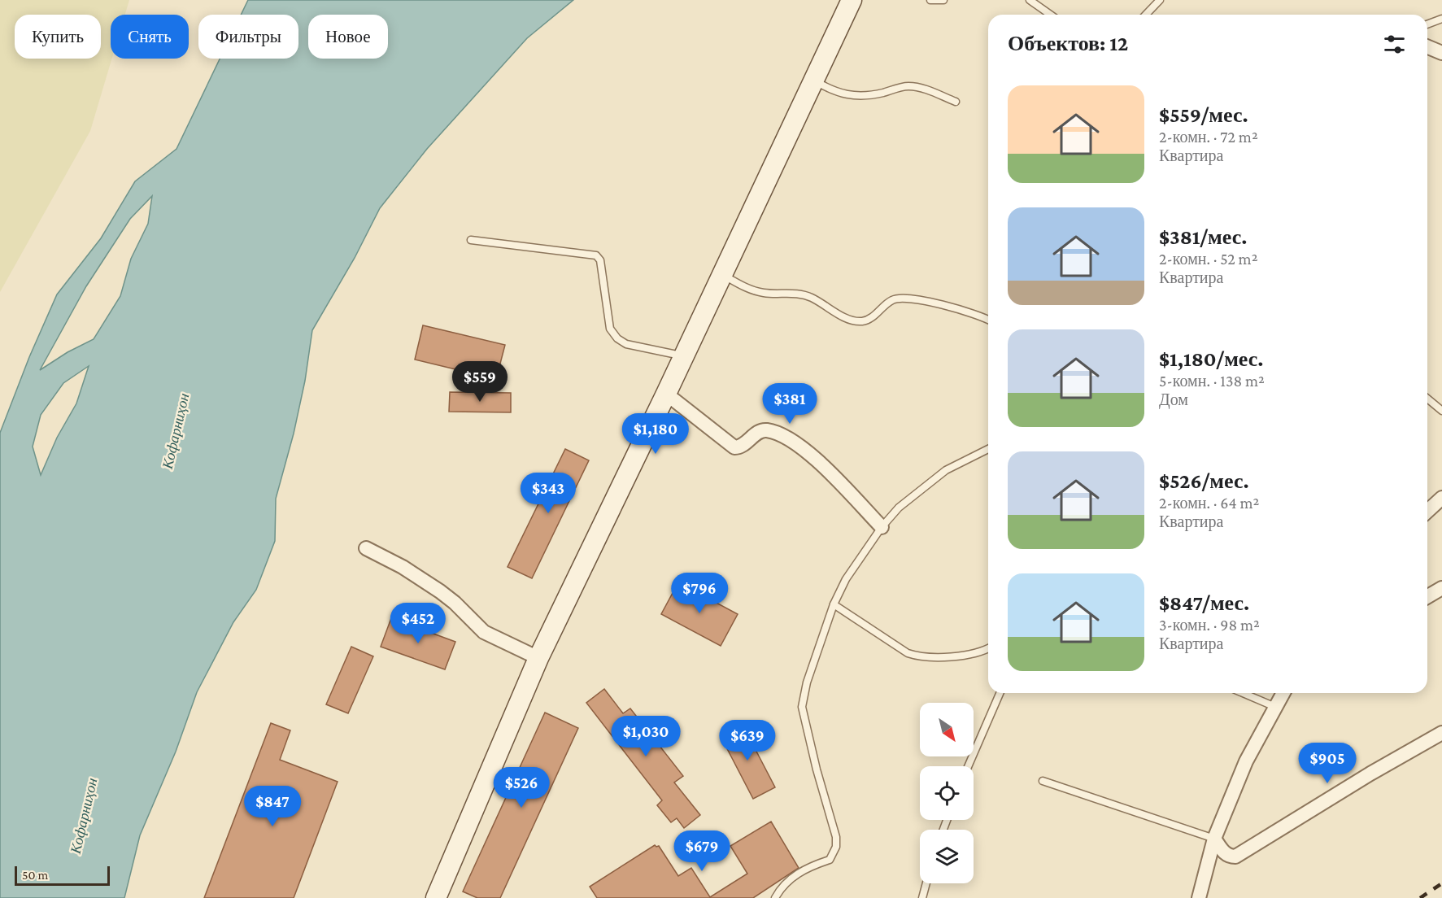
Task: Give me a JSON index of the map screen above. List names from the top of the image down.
{
  "water": ["Кофарниҳон"],
  "scale_bar": "50 m",
  "north": "bottom right",
  "page": {
    "chip": [
      "Купить",
      "Снять",
      "Фильтры",
      "Новое"
    ],
    "heading": "Объектов: 12",
    "list": [
      {
        "name": "$559/мес.",
        "note": "2-комн. · 72 m² · Квартира"
      },
      {
        "name": "$381/мес.",
        "note": "2-комн. · 52 m² · Квартира"
      },
      {
        "name": "$1,180/мес.",
        "note": "5-комн. · 138 m² · Дом"
      },
      {
        "name": "$526/мес.",
        "note": "2-комн. · 64 m² · Квартира"
      },
      {
        "name": "$847/мес.",
        "note": "3-комн. · 98 m² · Квартира"
      }
    ],
    "price": [
      "$559",
      "$381",
      "$1,180",
      "$343",
      "$796",
      "$452",
      "$1,030",
      "$639",
      "$905",
      "$526",
      "$847",
      "$679"
    ],
    "scale": "50 m"
  }
}
